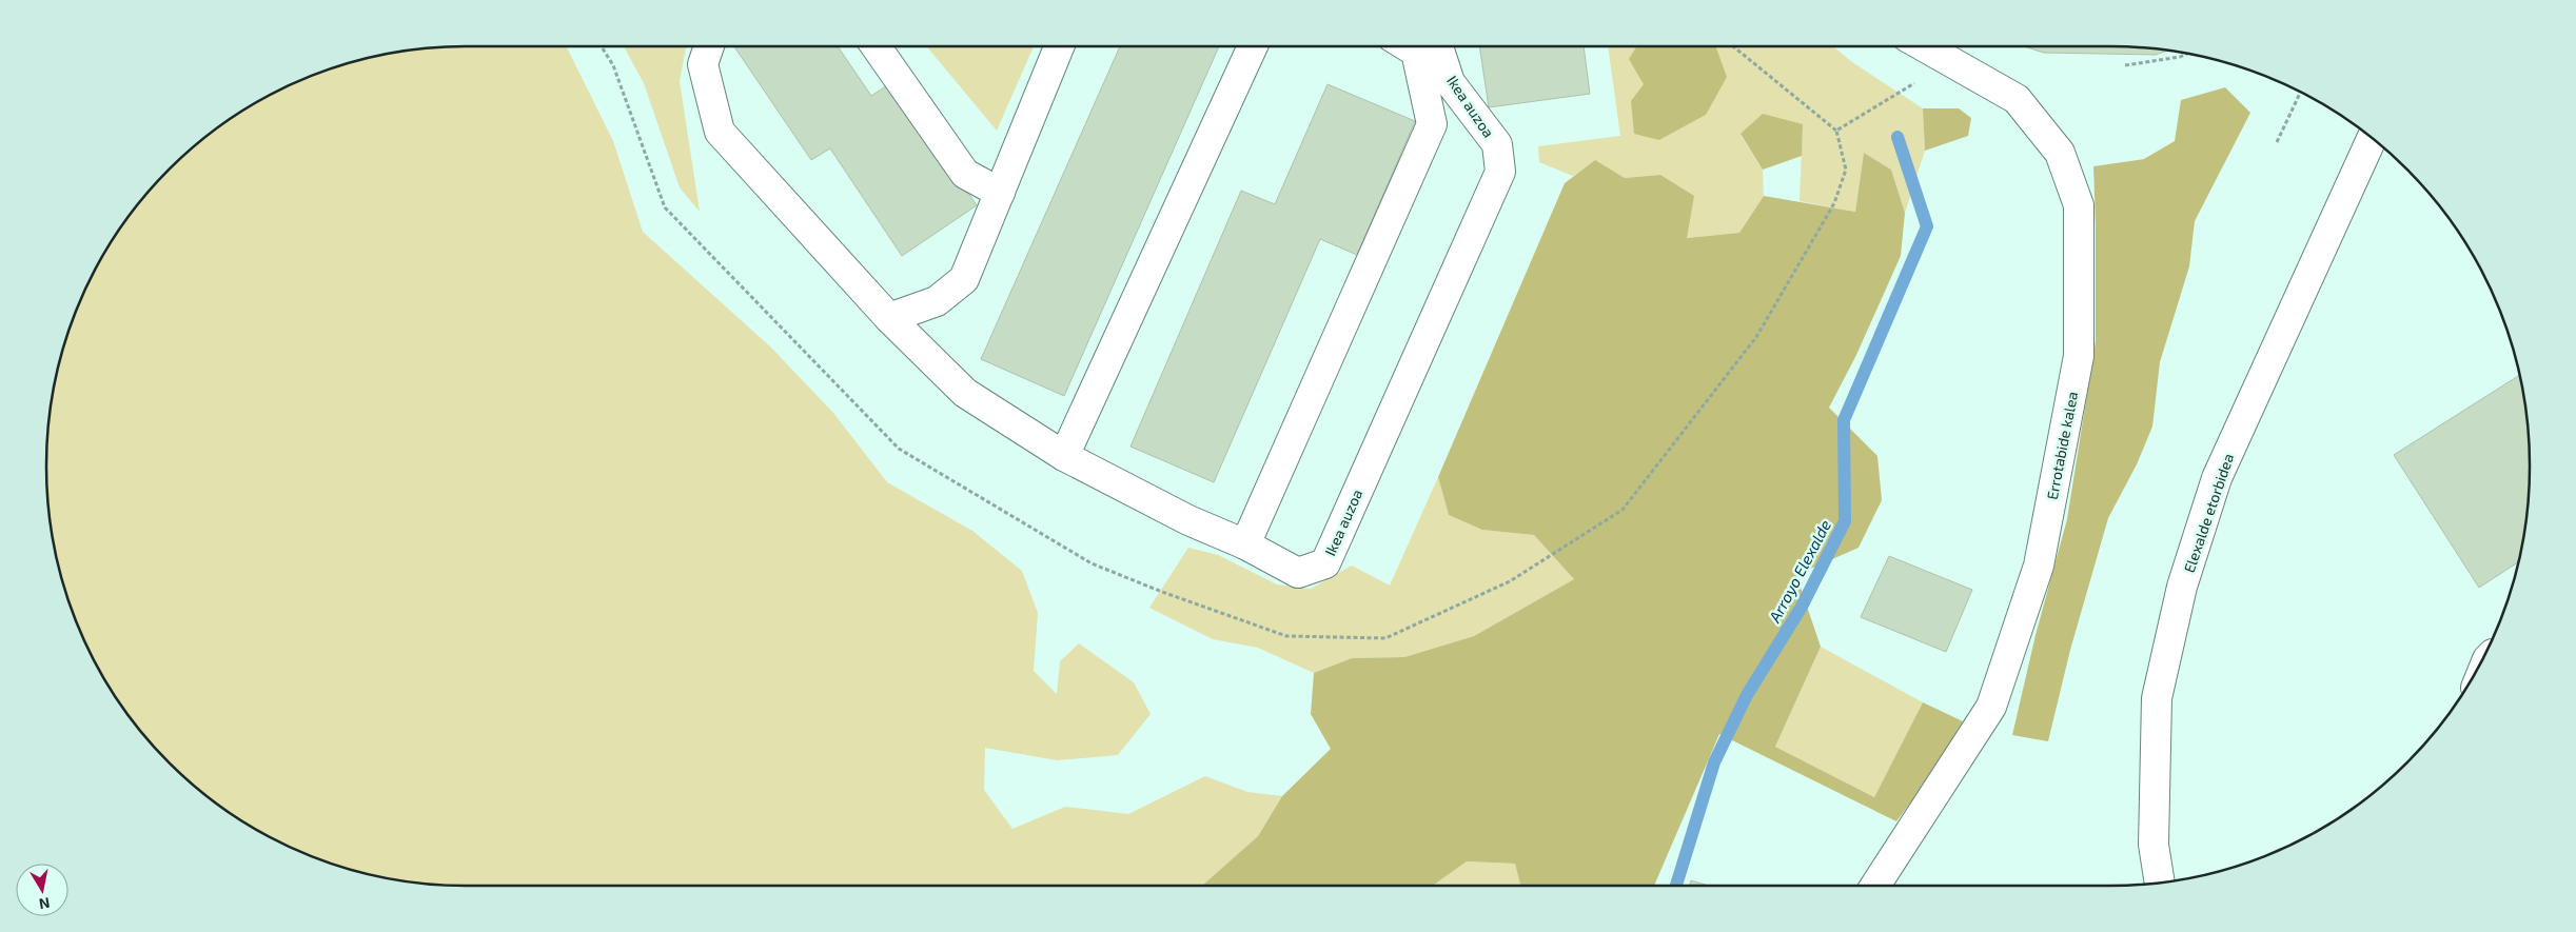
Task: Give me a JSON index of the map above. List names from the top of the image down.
{
  "streets": {
    "street": ["Ikea auzoa", "Errotabide kalea", "Elexalde etorbidea"]
  },
  "water": ["Arroyo Elexalde"],
  "north": "bottom"
}
